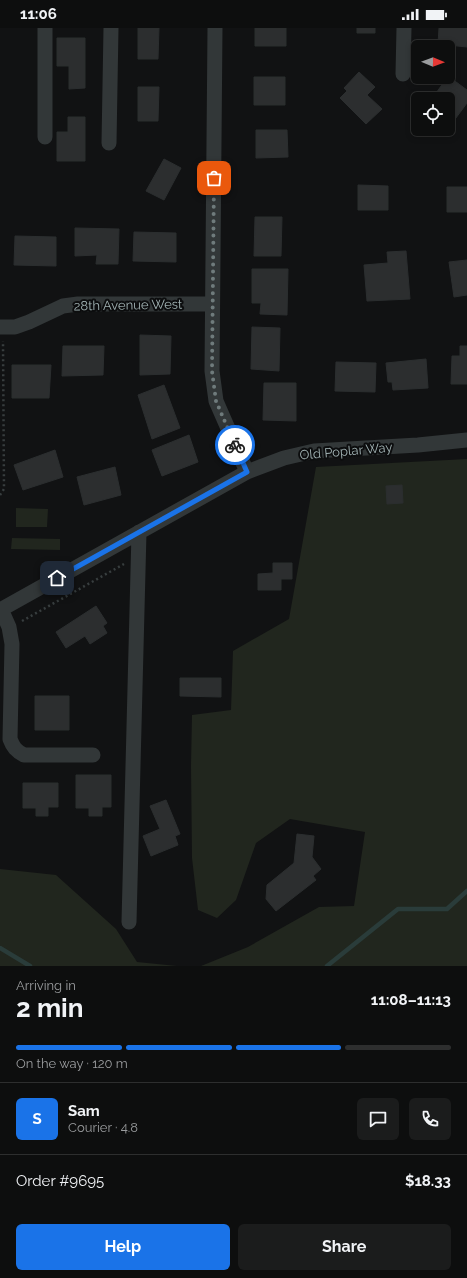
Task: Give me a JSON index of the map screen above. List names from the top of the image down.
{
  "streets": {
    "street": ["28th Avenue West", "Old Poplar Way"]
  },
  "north": "right",
  "page": {
    "status": "11:06",
    "heading": ["2 min", "Arriving in", "11:08–11:13"],
    "panel": [
      "Sam",
      "Courier · 4.8",
      "Order #9695",
      "$18.33"
    ],
    "bar": "On the way · 120 m",
    "round": "S",
    "buttons": ["Help", "Share"]
  }
}
